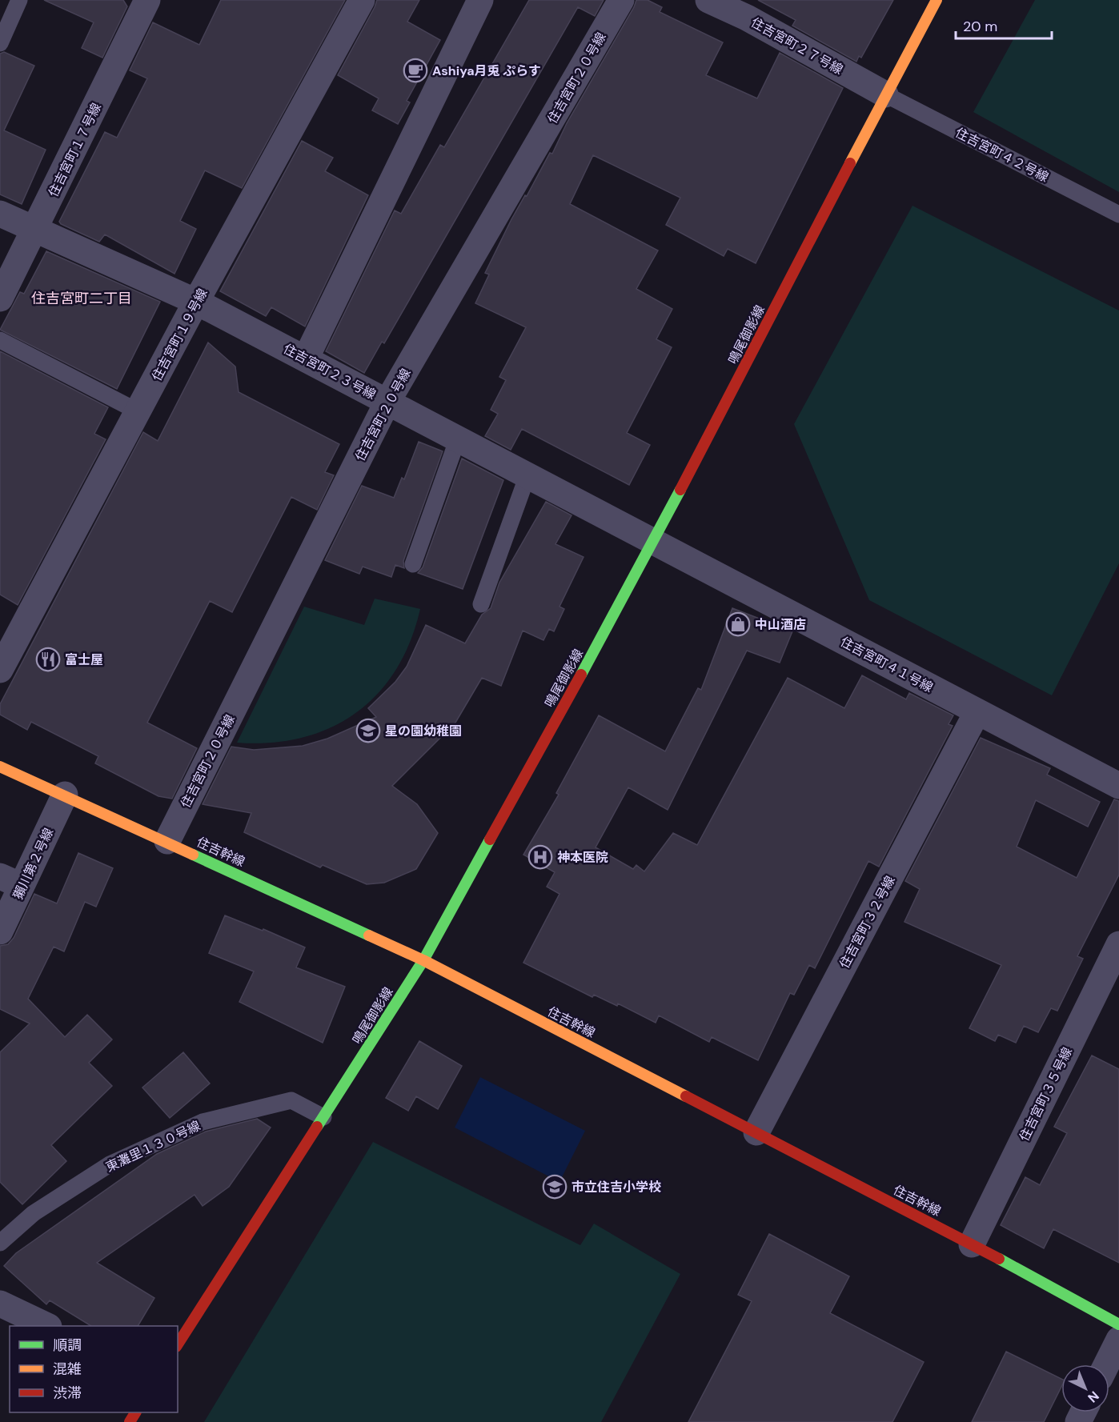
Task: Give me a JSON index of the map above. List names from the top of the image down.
{
  "streets": {
    "street": [
      "住吉宮町２７号線",
      "住吉宮町２０号線",
      "住吉宮町１７号線",
      "住吉宮町１９号線",
      "鳴尾御影線",
      "住吉宮町２３号線",
      "住吉宮町４１号線",
      "住吉幹線",
      "獺川第２号線",
      "住吉宮町３２号線",
      "住吉宮町３５号線"
    ],
    "lane": ["住吉宮町４２号線", "東灘里１３０号線"]
  },
  "crossings": [
    ["住吉宮町２７号線", "住吉宮町４２号線"],
    ["住吉宮町２７号線", "鳴尾御影線"],
    ["住吉宮町２０号線", "住吉宮町２３号線"],
    ["住吉宮町２０号線", "住吉幹線"],
    ["住吉宮町１７号線", "住吉宮町２３号線"],
    ["住吉宮町４２号線", "鳴尾御影線"],
    ["住吉宮町１９号線", "住吉宮町２３号線"],
    ["鳴尾御影線", "住吉宮町２３号線"],
    ["鳴尾御影線", "住吉宮町４１号線"],
    ["鳴尾御影線", "住吉幹線"],
    ["鳴尾御影線", "東灘里１３０号線"],
    ["住吉宮町２３号線", "住吉宮町４１号線"],
    ["住吉宮町４１号線", "住吉宮町３２号線"],
    ["住吉幹線", "獺川第２号線"],
    ["住吉幹線", "住吉宮町３２号線"],
    ["住吉幹線", "住吉宮町３５号線"]
  ],
  "districts": ["住吉宮町二丁目"],
  "places": {
    "cafe": ["Ashiya月兎 ぷらす"],
    "shop": ["中山酒店"],
    "restaurant": ["富士屋"],
    "school or university": ["星の園幼稚園", "市立住吉小学校"],
    "hospital": ["神本医院"]
  },
  "legend": ["順調", "混雑", "渋滞"],
  "scale_bar": "20 m",
  "north": "bottom right"
}
